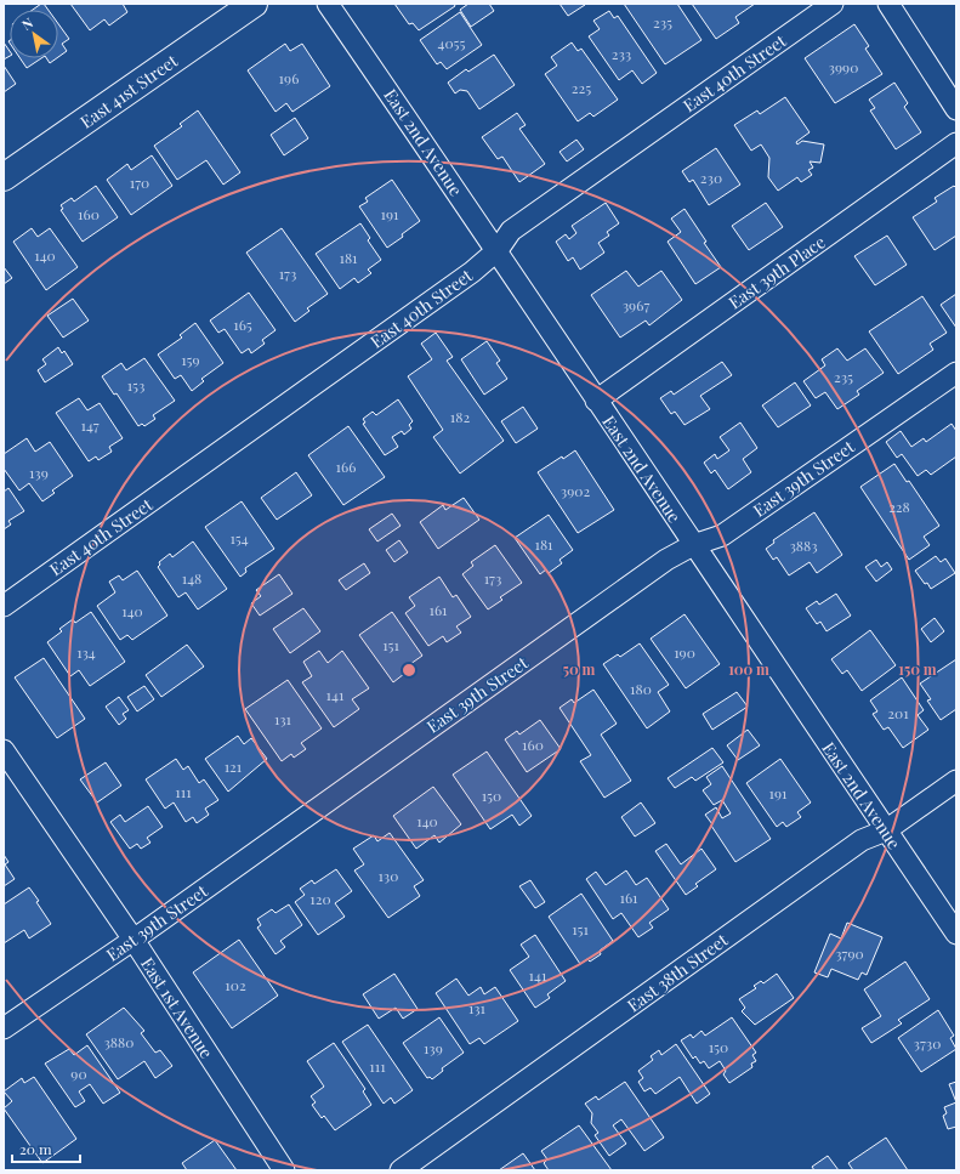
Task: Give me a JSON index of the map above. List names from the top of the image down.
{
  "streets": {
    "street": [
      "East 40th Street",
      "East 41st Street",
      "East 2nd Avenue",
      "East 39th Place",
      "East 39th Street",
      "East 38th Street",
      "East 1st Avenue"
    ]
  },
  "crossings": [
    ["East 40th Street", "East 2nd Avenue"],
    ["East 2nd Avenue", "East 39th Place"],
    ["East 2nd Avenue", "East 39th Street"],
    ["East 2nd Avenue", "East 38th Street"],
    ["East 39th Street", "East 1st Avenue"]
  ],
  "house_numbers": [
    "235",
    "4055",
    "233",
    "3990",
    "196",
    "225",
    "230",
    "170",
    "160",
    "191",
    "140",
    "181",
    "173",
    "3967",
    "165",
    "159",
    "235",
    "153",
    "182",
    "147",
    "166",
    "139",
    "3902",
    "228",
    "154",
    "181",
    "3883",
    "148",
    "173",
    "161",
    "140",
    "151",
    "134",
    "190",
    "180",
    "141",
    "201",
    "131",
    "160",
    "121",
    "111",
    "191",
    "150",
    "140",
    "130",
    "161",
    "120",
    "151",
    "3790",
    "141",
    "102",
    "131",
    "3880",
    "3730",
    "150",
    "139",
    "111",
    "90"
  ],
  "scale_bar": "20 m",
  "north": "top left",
  "rings": ["50 m", "100 m", "150 m"]
}
